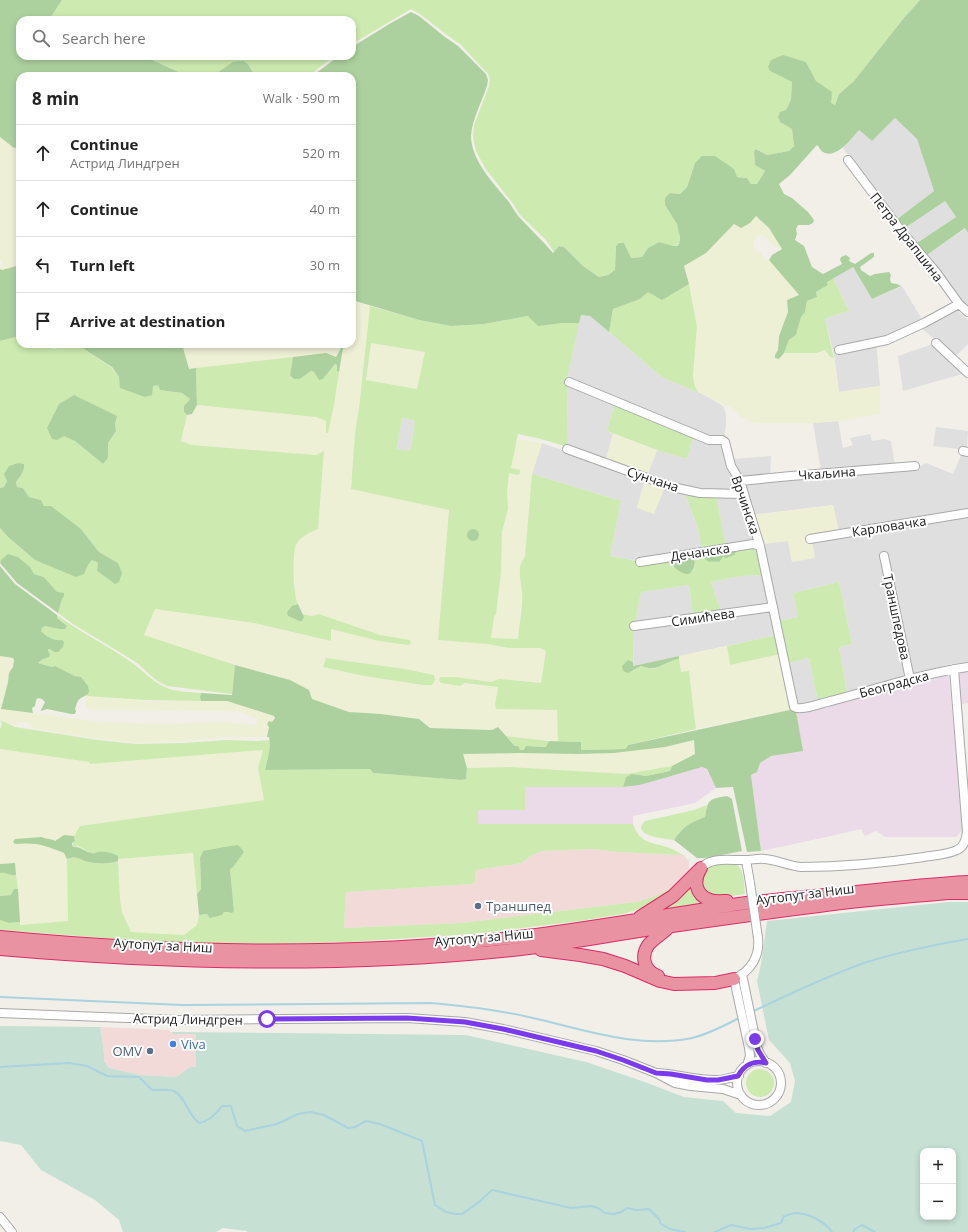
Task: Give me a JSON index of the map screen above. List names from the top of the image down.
{
  "streets": {
    "highway": ["Аутопут за Ниш"],
    "street": [
      "Петра Драпшина",
      "Чкаљина",
      "Сунчана",
      "Врчинска",
      "Карловачка",
      "Дечанска",
      "Симићева",
      "Траншпедова",
      "Београдска",
      "Астрид Линдгрен"
    ]
  },
  "crossings": [
    ["Чкаљина", "Врчинска"],
    ["Сунчана", "Врчинска"],
    ["Врчинска", "Дечанска"],
    ["Врчинска", "Симићева"],
    ["Врчинска", "Београдска"],
    ["Траншпедова", "Београдска"]
  ],
  "places": ["Траншпед", "Viva", "OMV"],
  "page": {
    "search": "Search here",
    "heading": ["8 min", "Walk · 590 m"],
    "list": [
      ["Continue", "Астрид Линдгрен", "520 m"],
      ["Continue", "40 m"],
      ["Turn left", "30 m"],
      "Arrive at destination"
    ],
    "map_buttons": ["+", "−"]
  }
}
